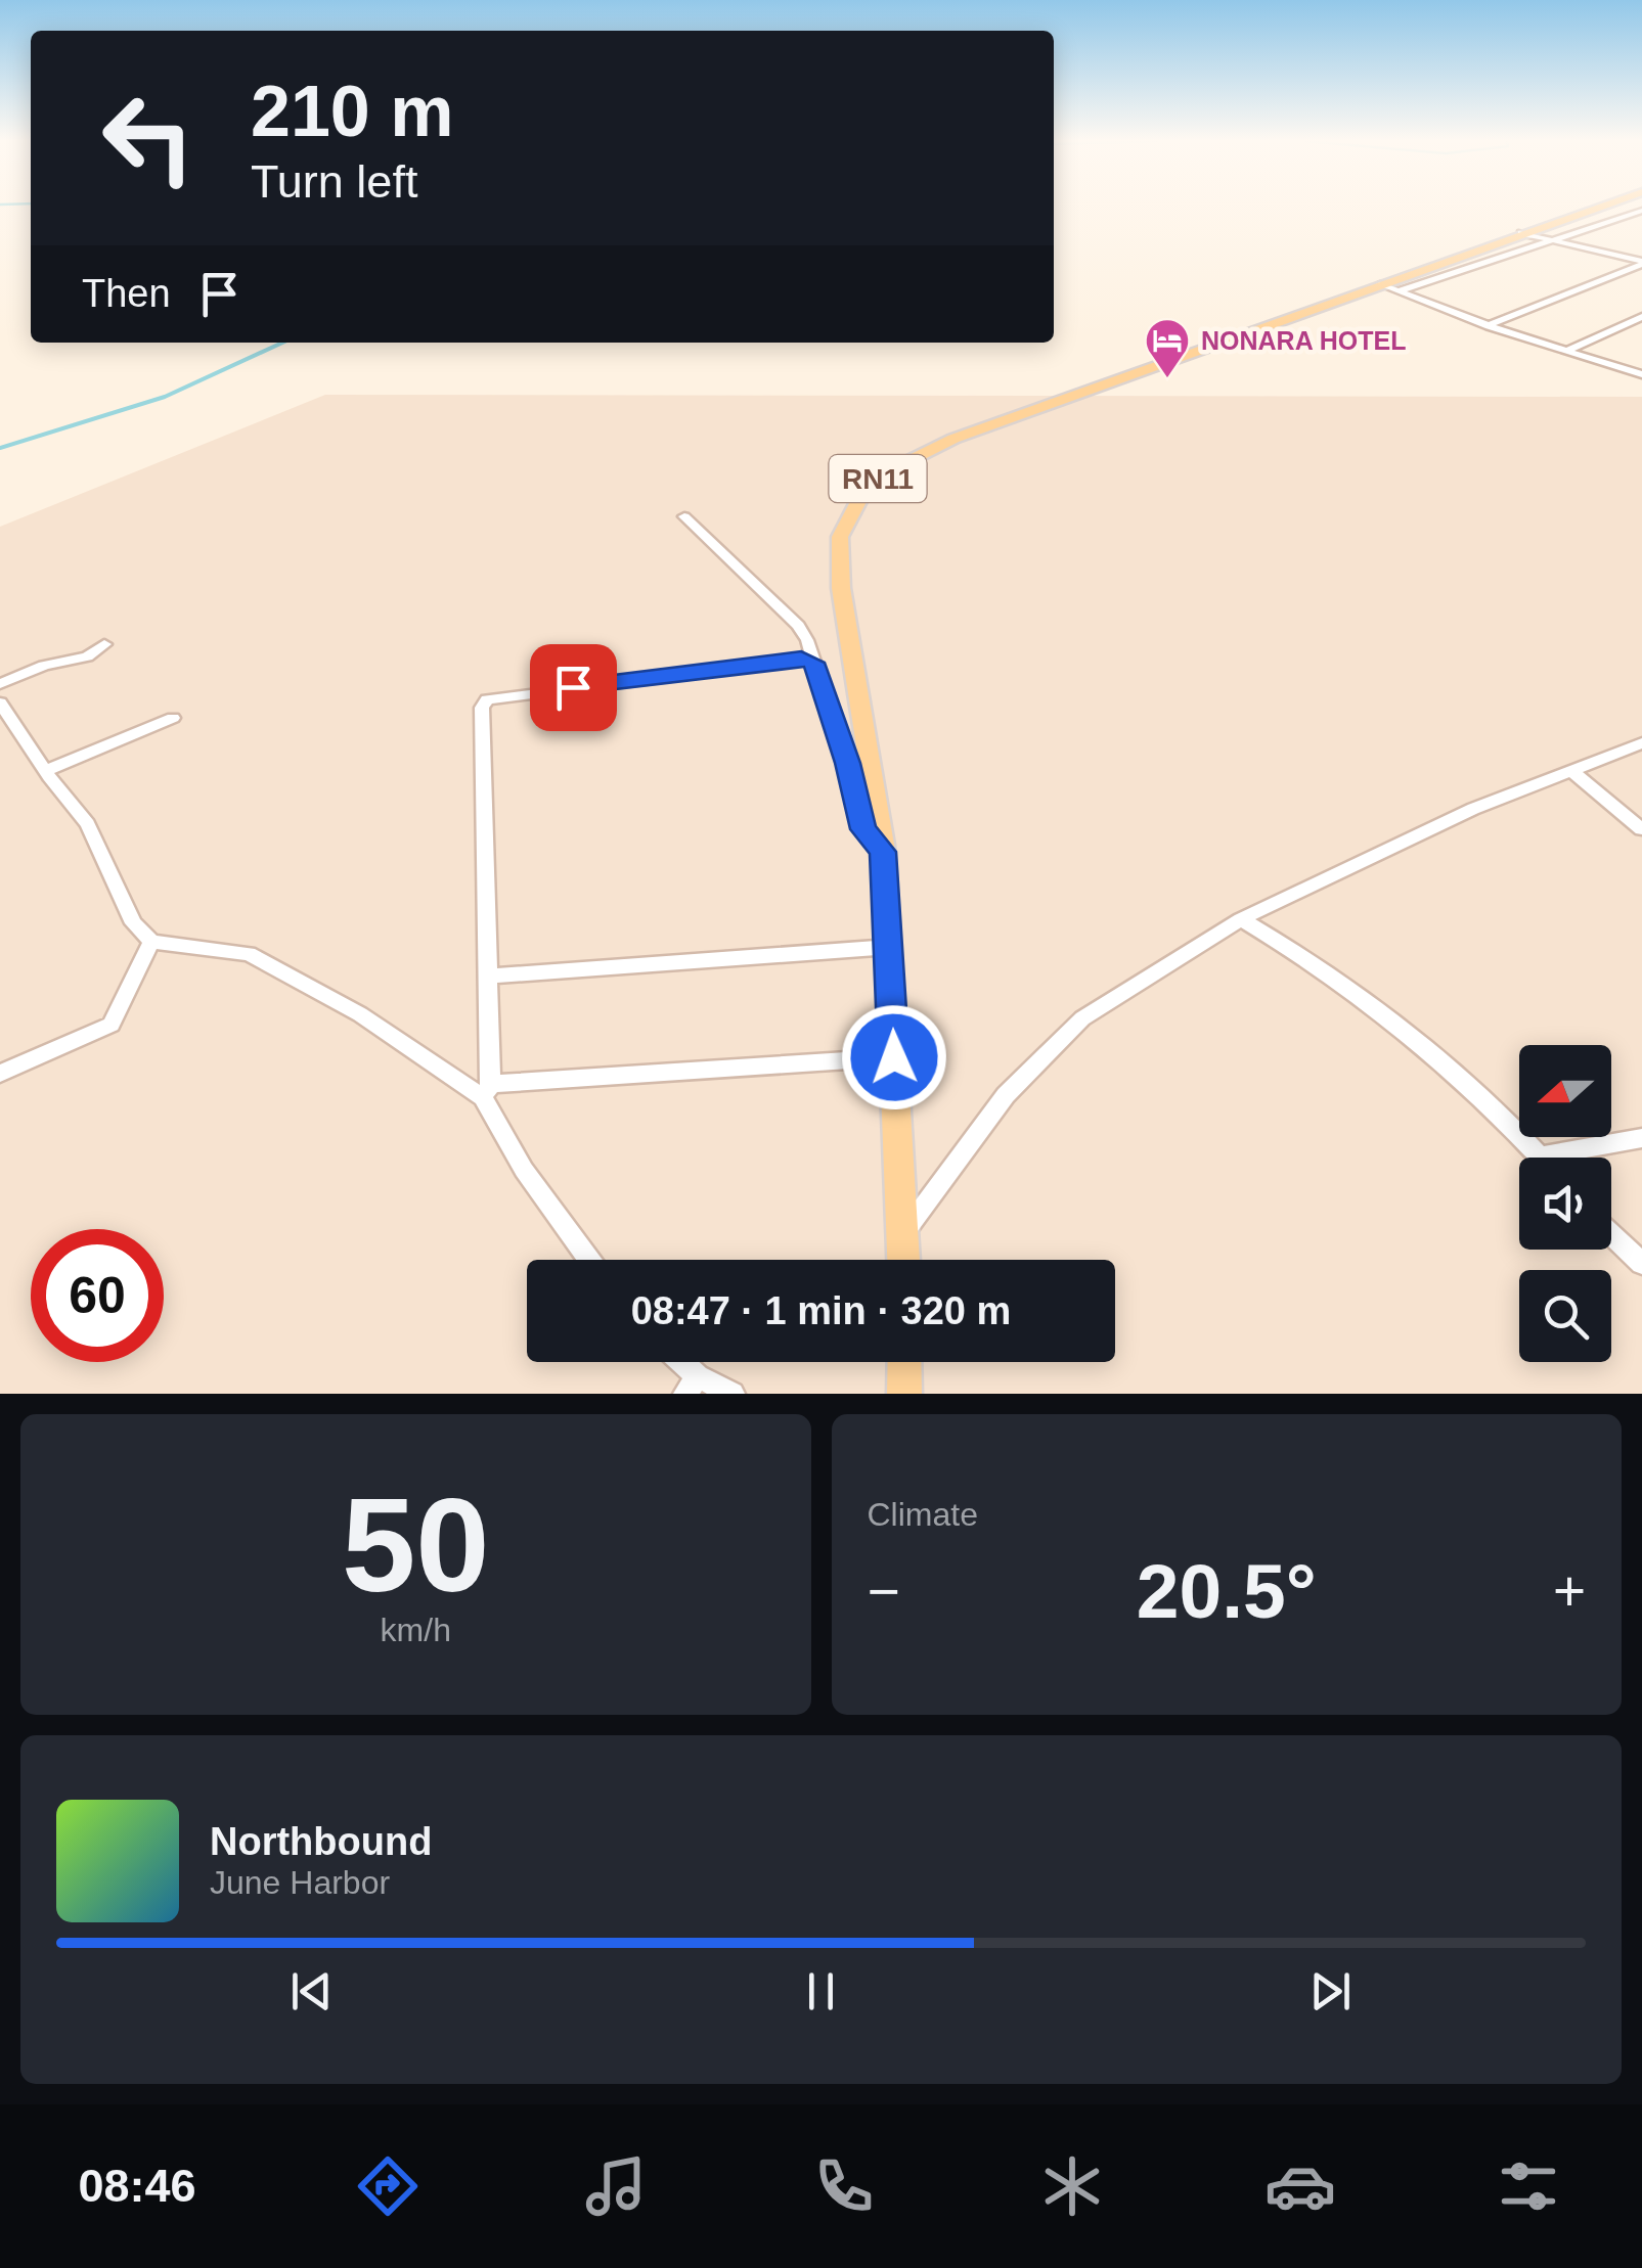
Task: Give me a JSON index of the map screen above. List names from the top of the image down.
{
  "streets": {
    "main road": ["RN11"]
  },
  "places": {
    "hotel": ["NONARA HOTEL"]
  },
  "north": "left",
  "page": {
    "turn": ["210 m", "Turn left"],
    "then": "Then",
    "limit": "60",
    "trip": "08:47 · 1 min · 320 m",
    "tile": [
      ["50", "km/h"],
      "Climate"
    ],
    "heat": ["−", "20.5°", "+"],
    "song": ["Northbound", "June Harbor"],
    "tabs": "08:46"
  }
}
